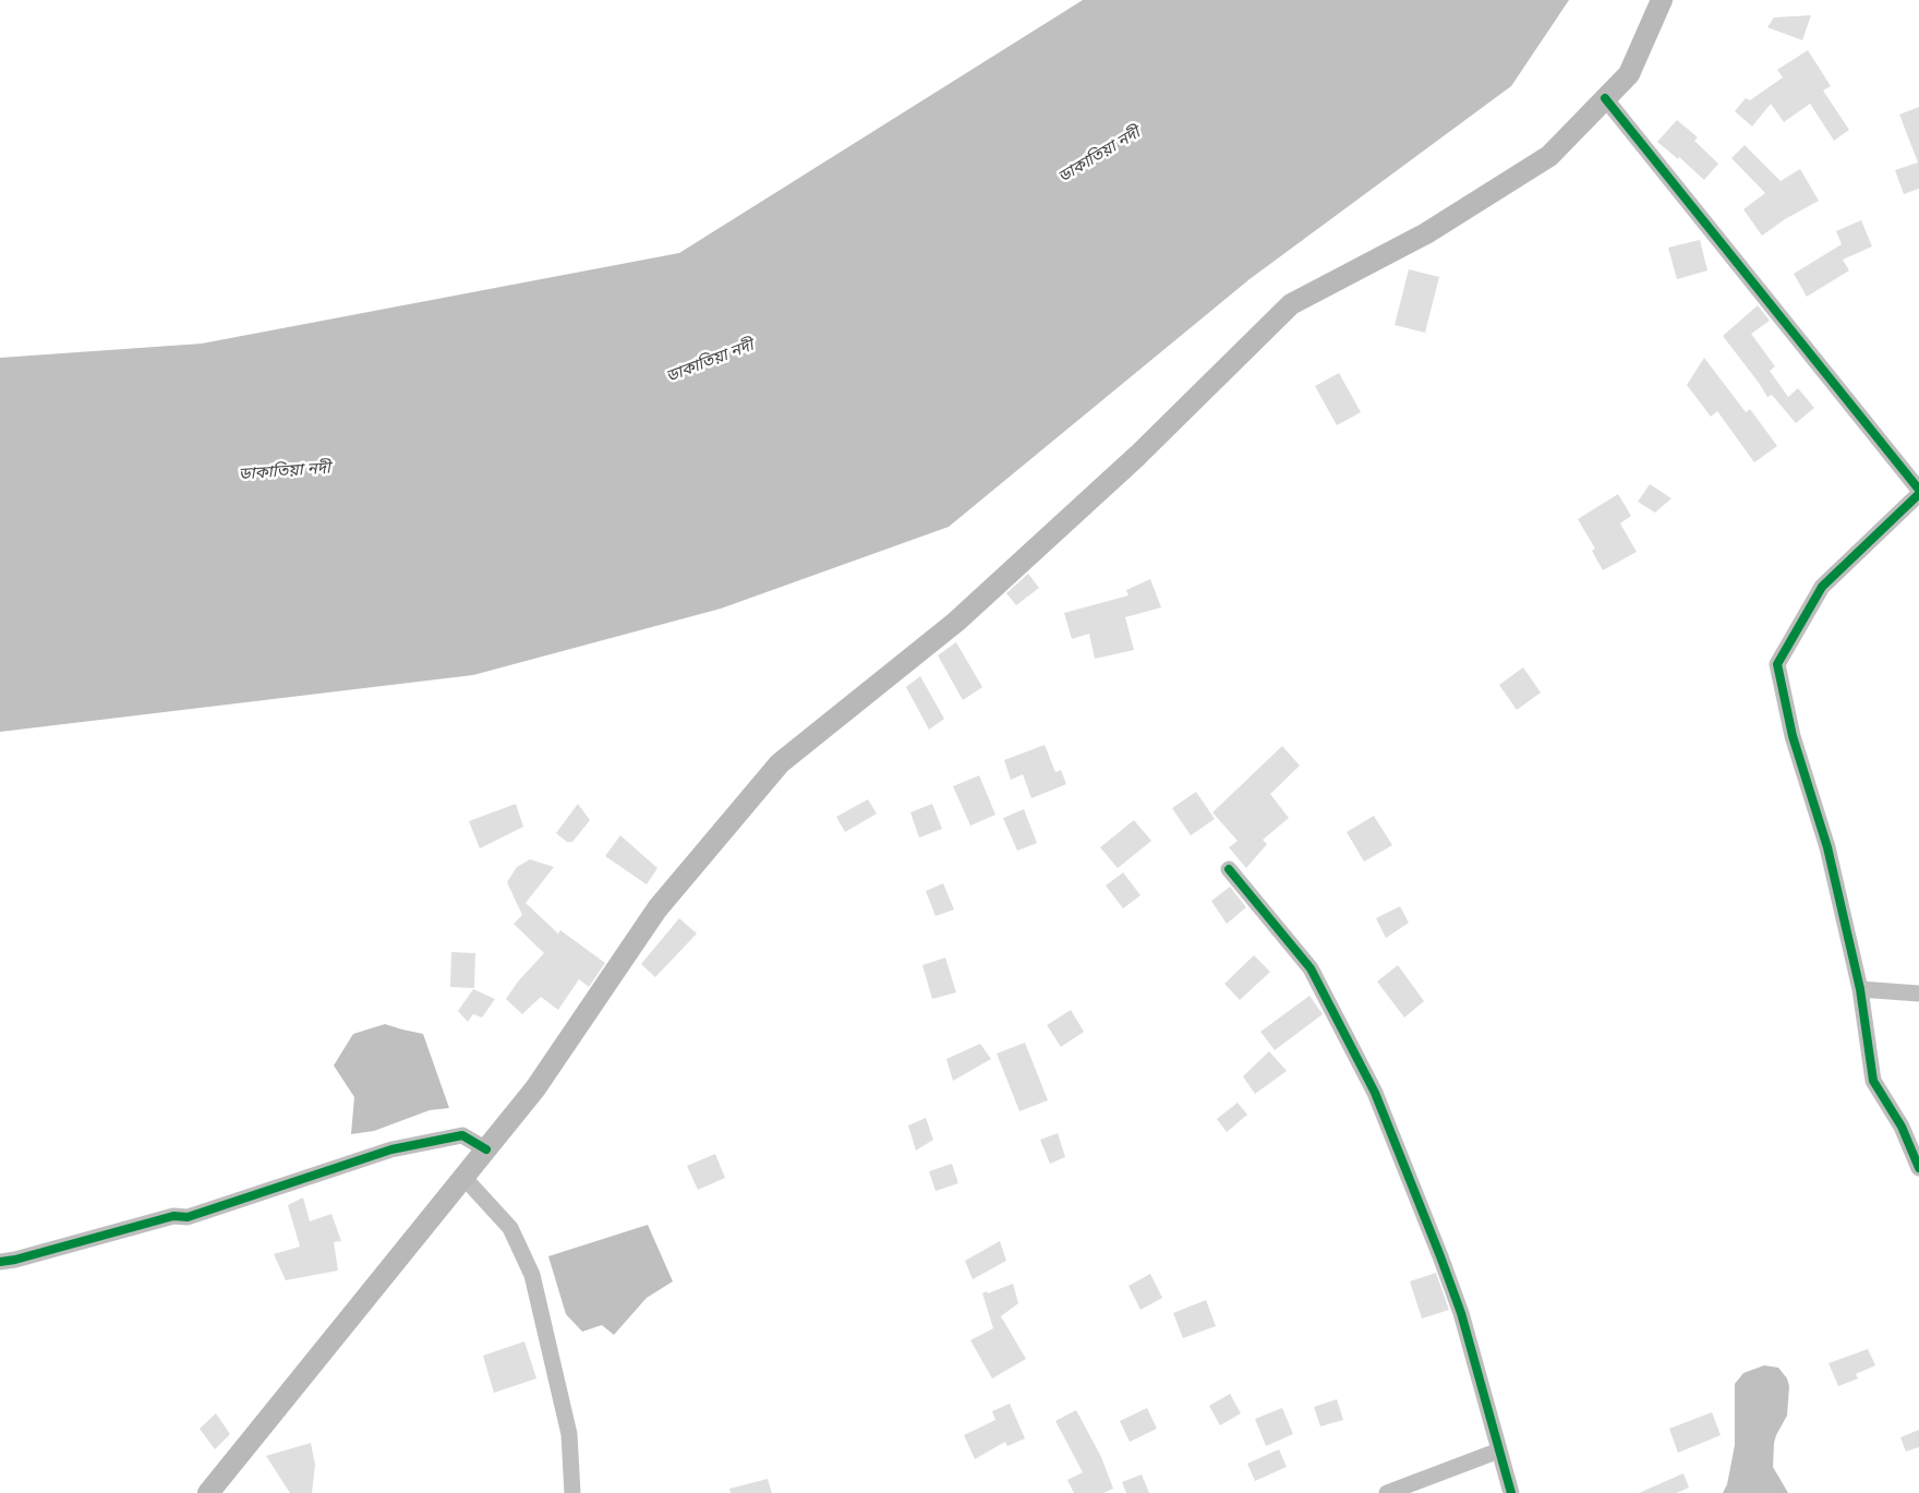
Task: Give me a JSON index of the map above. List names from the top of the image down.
{
  "water": ["ডাকাতিয়া নদী"]
}
